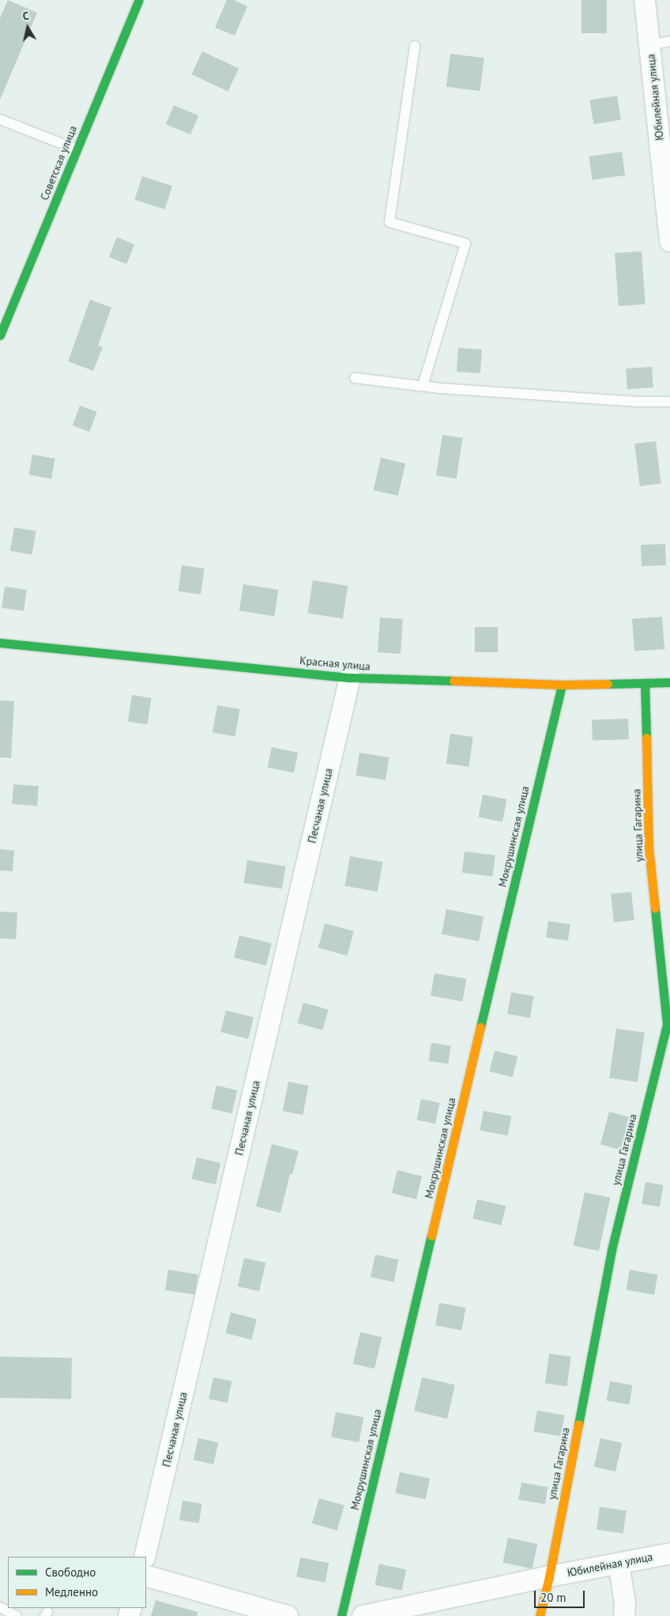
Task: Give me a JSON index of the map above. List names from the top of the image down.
{
  "streets": {
    "street": [
      "Юбилейная улица",
      "Советская улица",
      "Красная улица",
      "Песчаная улица",
      "улица Гагарина",
      "Мокрушинская улица"
    ]
  },
  "crossings": [
    ["Юбилейная улица", "улица Гагарина"],
    ["Красная улица", "Песчаная улица"],
    ["Красная улица", "улица Гагарина"],
    ["Красная улица", "Мокрушинская улица"]
  ],
  "legend": ["Свободно", "Медленно"],
  "scale_bar": "20 m",
  "north": "top"
}
